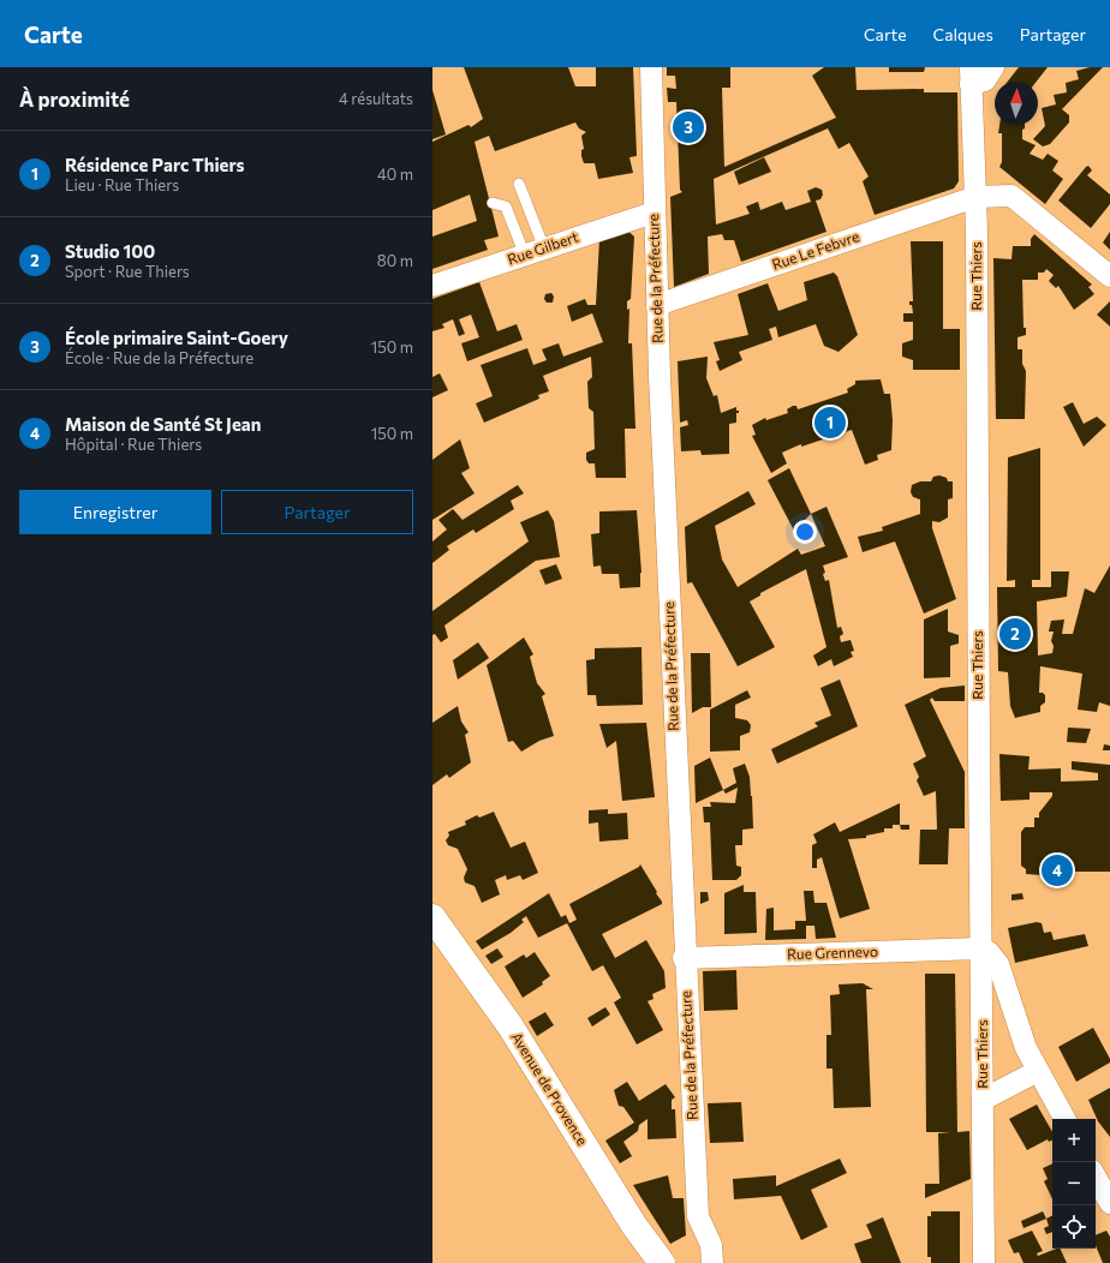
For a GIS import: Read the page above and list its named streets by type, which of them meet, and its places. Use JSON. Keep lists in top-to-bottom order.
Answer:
{
  "streets": {
    "street": [
      "Rue Gilbert",
      "Rue Le Febvre",
      "Rue Thiers",
      "Rue de la Préfecture",
      "Rue Grennevo",
      "Avenue de Provence"
    ]
  },
  "crossings": [
    ["Rue Gilbert", "Rue de la Préfecture"],
    ["Rue Le Febvre", "Rue Thiers"],
    ["Rue Le Febvre", "Rue de la Préfecture"],
    ["Rue Thiers", "Rue Grennevo"],
    ["Rue de la Préfecture", "Rue Grennevo"]
  ],
  "north": "top",
  "page": {
    "header": "Carte",
    "nav": ["Carte", "Calques", "Partager"],
    "heading": ["À proximité", "4 résultats"],
    "pins": [
      "3",
      "1",
      "2",
      "4"
    ],
    "list": [
      {
        "mark": "1",
        "name": "Résidence Parc Thiers",
        "note": "Lieu · Rue Thiers",
        "value": "40 m"
      },
      {
        "mark": "2",
        "name": "Studio 100",
        "note": "Sport · Rue Thiers",
        "value": "80 m"
      },
      {
        "mark": "3",
        "name": "École primaire Saint-Goery",
        "note": "École · Rue de la Préfecture",
        "value": "150 m"
      },
      {
        "mark": "4",
        "name": "Maison de Santé St Jean",
        "note": "Hôpital · Rue Thiers",
        "value": "150 m"
      }
    ],
    "buttons": ["Enregistrer", "Partager"],
    "map_buttons": ["+", "−"]
  }
}
